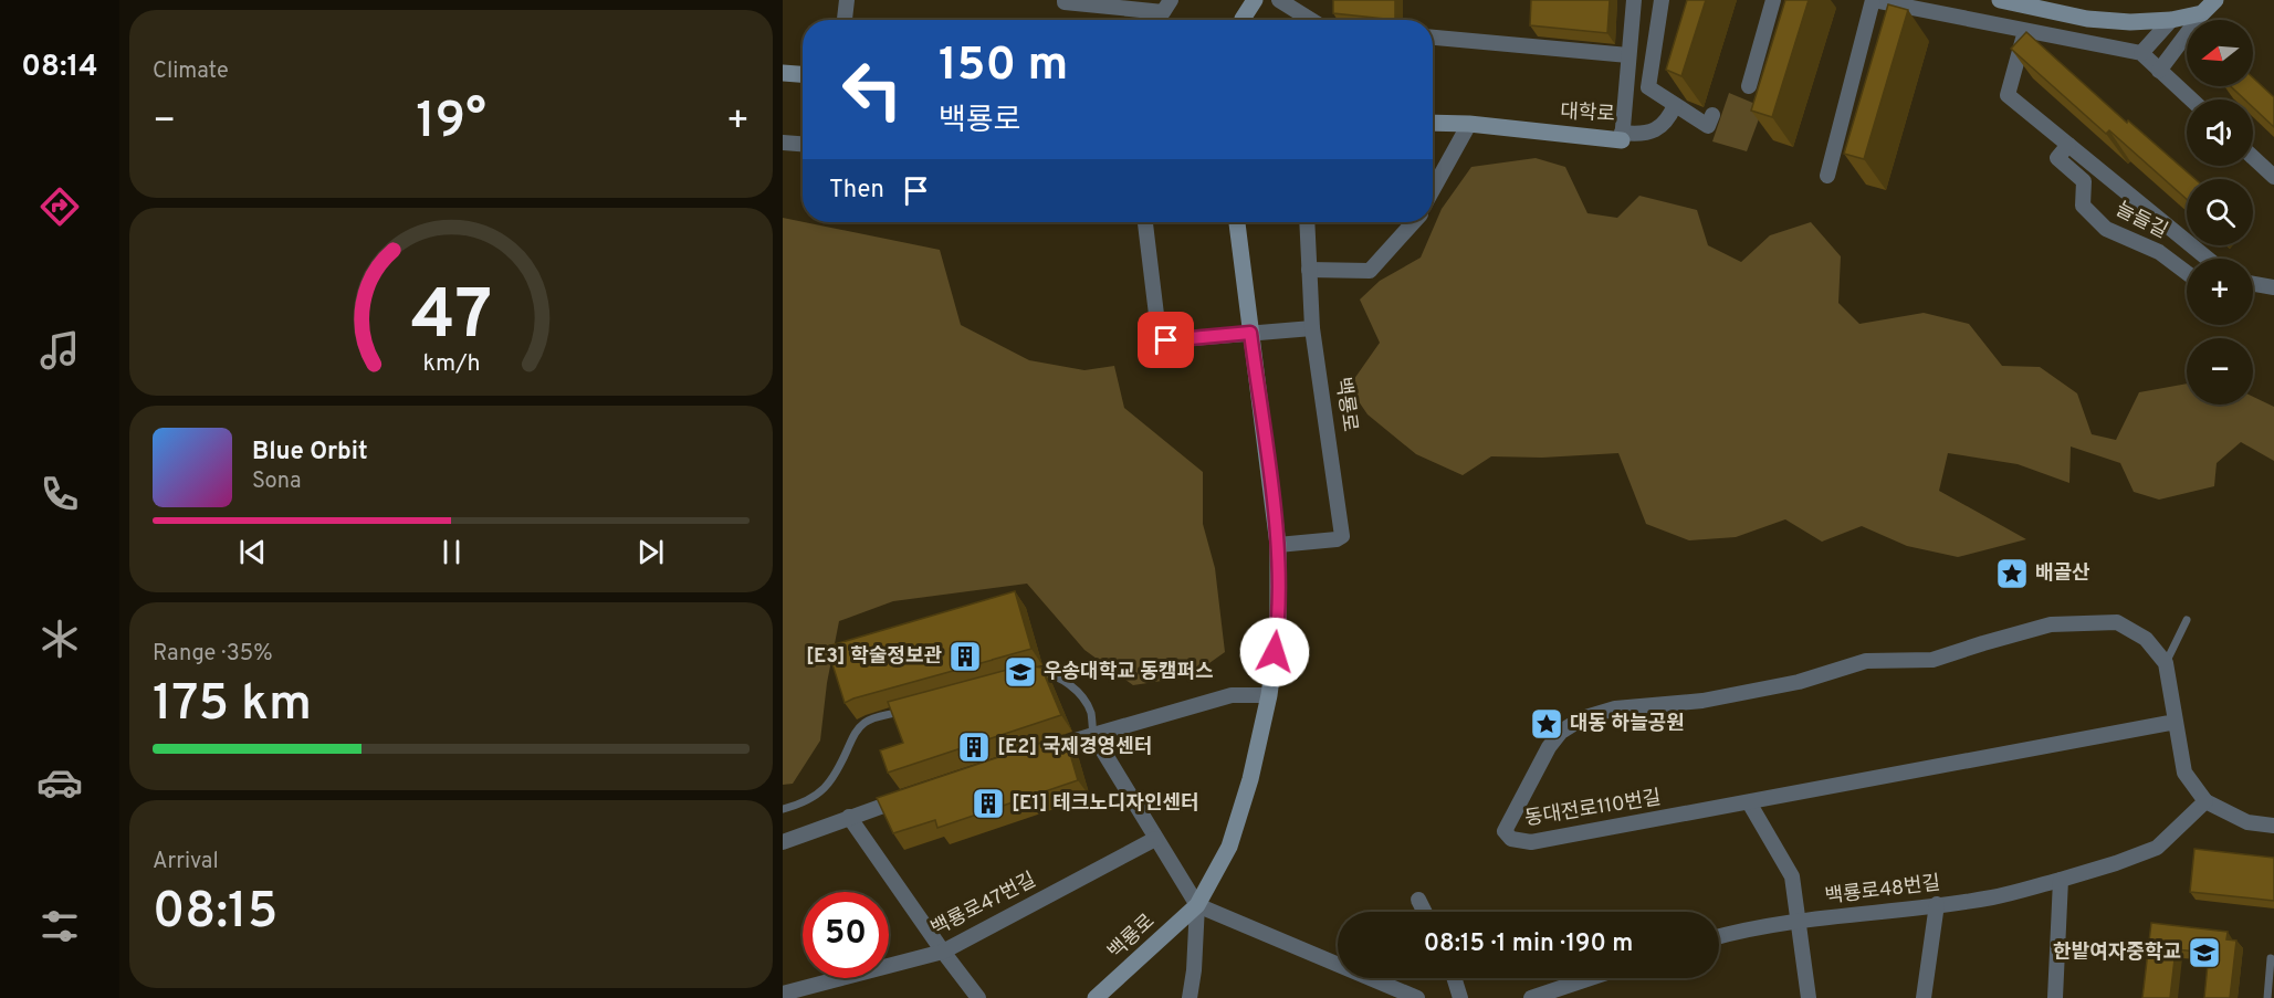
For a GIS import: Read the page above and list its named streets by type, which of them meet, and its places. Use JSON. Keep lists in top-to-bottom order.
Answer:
{
  "streets": {
    "main road": ["대학로", "백룡로"],
    "street": [
      "늘들길",
      "동대전로110번길",
      "백룡로48번길",
      "백룡로47번길"
    ]
  },
  "places": {
    "place": ["배골산", "대동 하늘공원"],
    "building": ["[E3] 학술정보관", "[E2] 국제경영센터", "[E1] 테크노디자인센터"],
    "school or university": ["우송대학교 동캠퍼스", "한밭여자중학교"]
  },
  "north": "left",
  "page": {
    "tabs": "08:14",
    "tile": [
      "Climate",
      ["Range · 35%", "175 km"],
      ["Arrival", "08:15"]
    ],
    "map_buttons": ["+", "−"],
    "turn": ["150 m", "백룡로"],
    "heat": ["−", "19°", "+"],
    "then": "Then",
    "song": ["Blue Orbit", "Sona"],
    "limit": "50",
    "trip": "08:15 · 1 min · 190 m",
    "gauge": ["47", "km/h"]
  }
}
